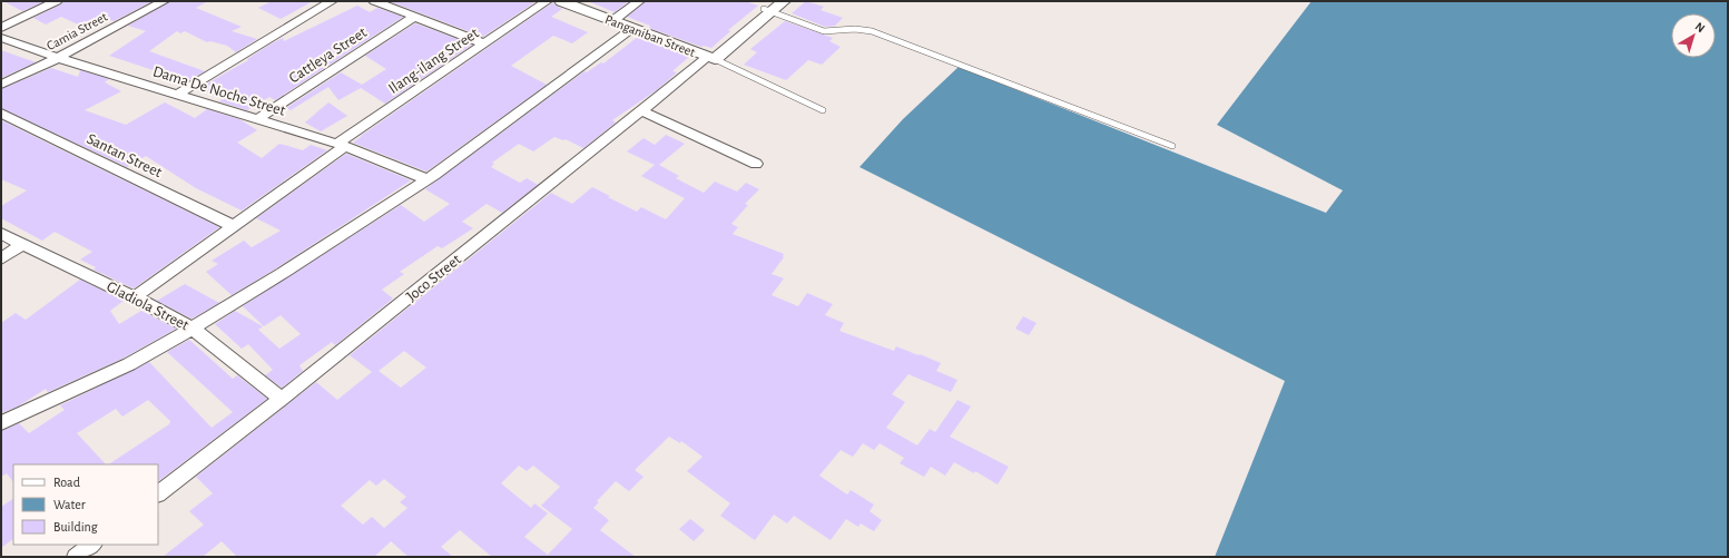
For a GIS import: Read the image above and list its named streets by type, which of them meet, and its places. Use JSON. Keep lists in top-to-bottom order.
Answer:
{
  "streets": {
    "street": [
      "Camia Street",
      "Panganiban Street",
      "Cattleya Street",
      "Ilang-ilang Street",
      "Dama De Noche Street",
      "Santan Street",
      "Joco Street",
      "Gladiola Street"
    ]
  },
  "crossings": [
    ["Camia Street", "Dama De Noche Street"],
    ["Panganiban Street", "Joco Street"],
    ["Cattleya Street", "Dama De Noche Street"],
    ["Ilang-ilang Street", "Dama De Noche Street"],
    ["Ilang-ilang Street", "Santan Street"],
    ["Ilang-ilang Street", "Gladiola Street"],
    ["Joco Street", "Gladiola Street"]
  ],
  "legend": ["Road", "Water", "Building"],
  "north": "top right"
}
